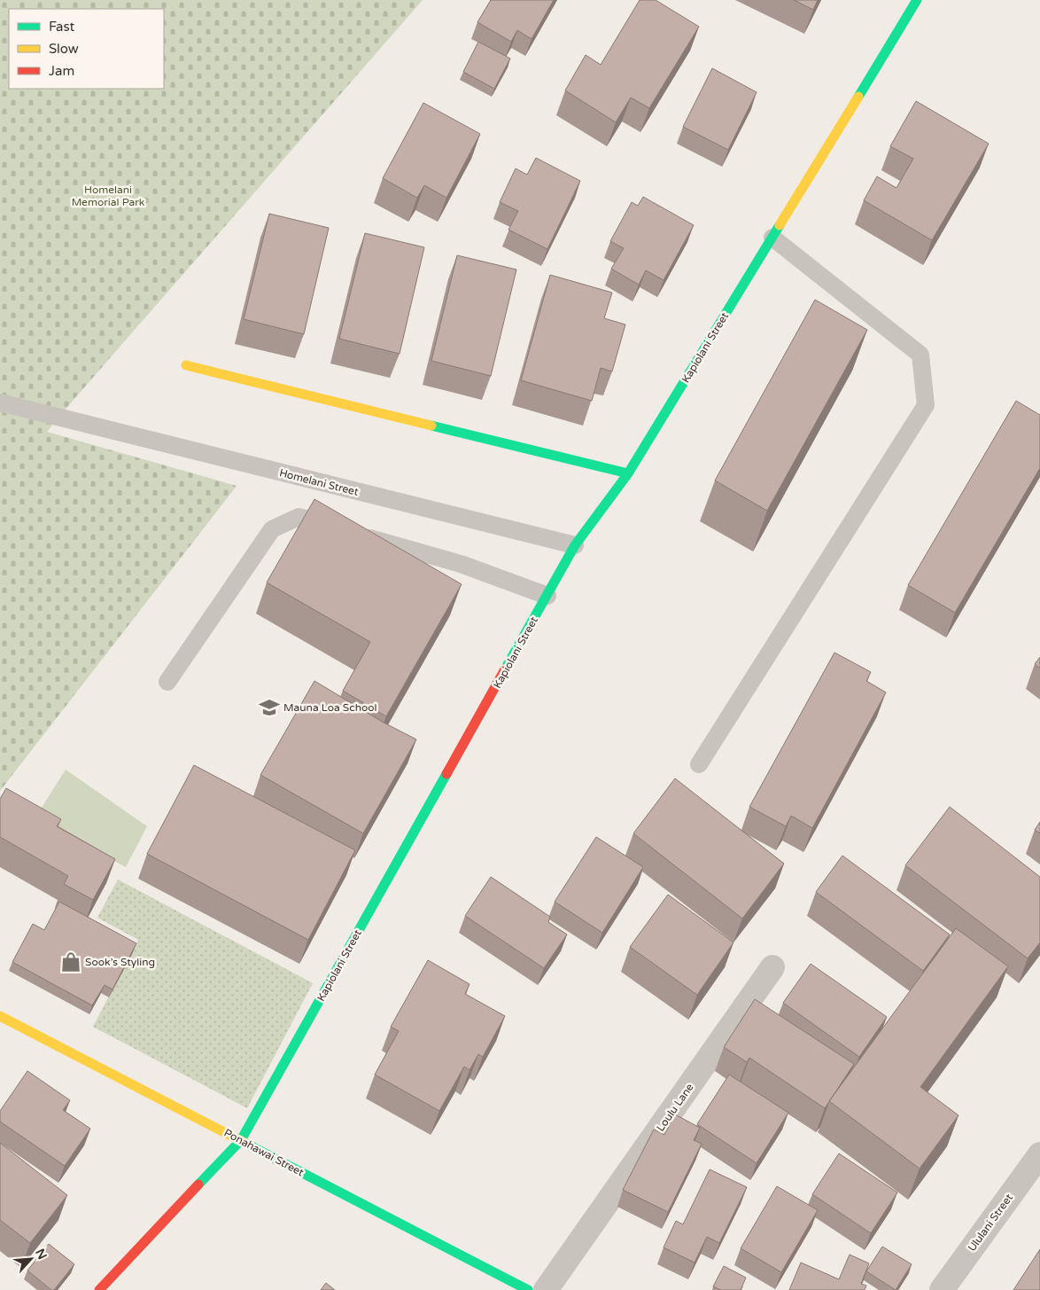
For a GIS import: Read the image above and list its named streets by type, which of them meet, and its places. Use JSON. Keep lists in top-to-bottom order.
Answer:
{
  "streets": {
    "street": [
      "Kapiolani Street",
      "Loulu Lane",
      "Ponahawai Street",
      "Ululani Street"
    ],
    "lane": ["Homelani Street"]
  },
  "crossings": [
    ["Kapiolani Street", "Homelani Street"],
    ["Kapiolani Street", "Ponahawai Street"]
  ],
  "parks": ["Homelani Memorial Park"],
  "places": {
    "school or university": ["Mauna Loa School"],
    "shop": ["Sook’s Styling"]
  },
  "legend": ["Fast", "Slow", "Jam"],
  "north": "top right"
}
